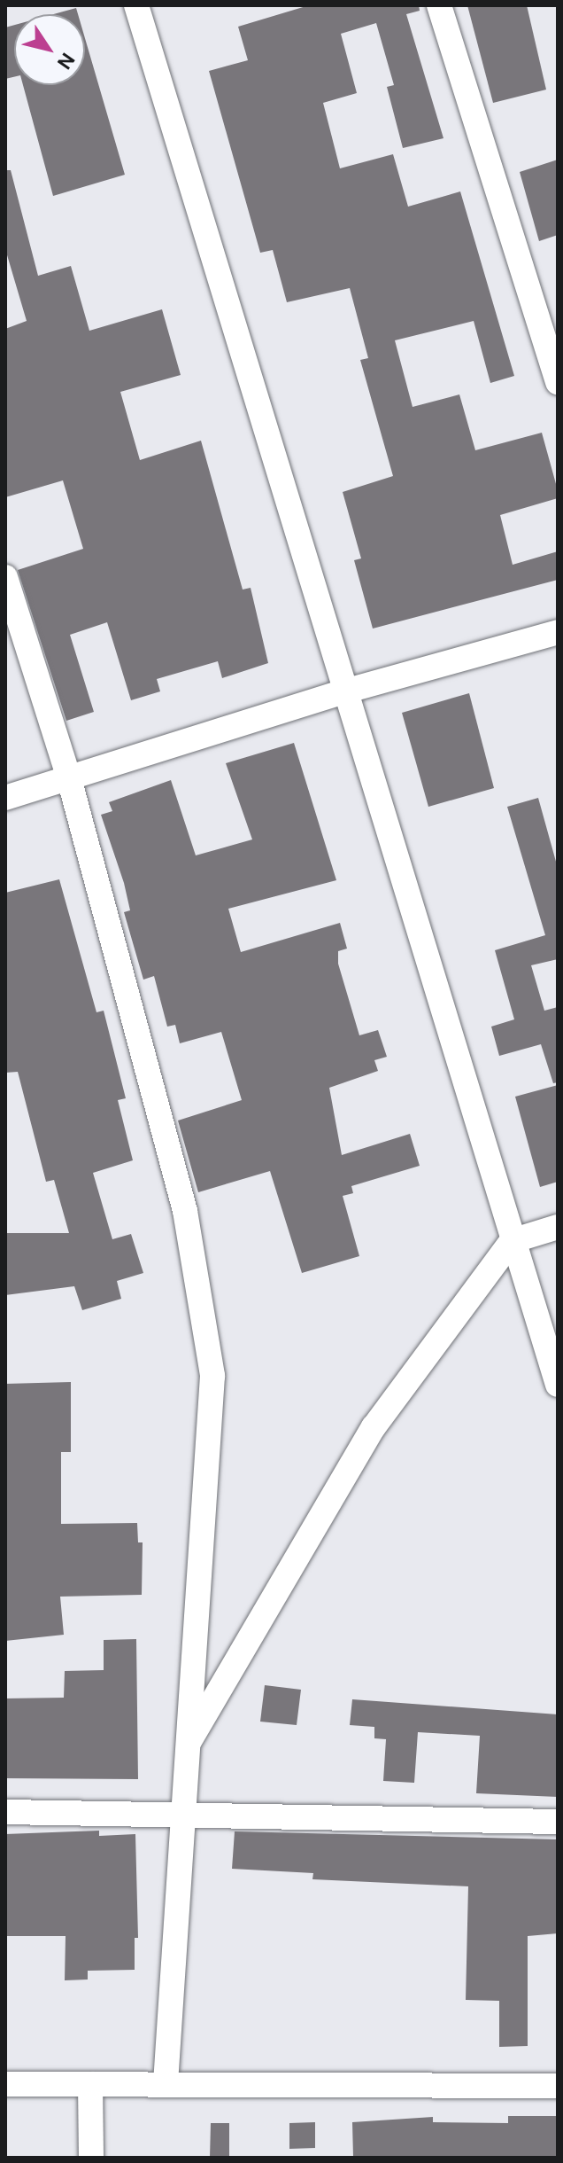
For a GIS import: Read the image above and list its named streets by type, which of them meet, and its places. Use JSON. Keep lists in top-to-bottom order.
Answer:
{
  "north": "bottom right"
}
